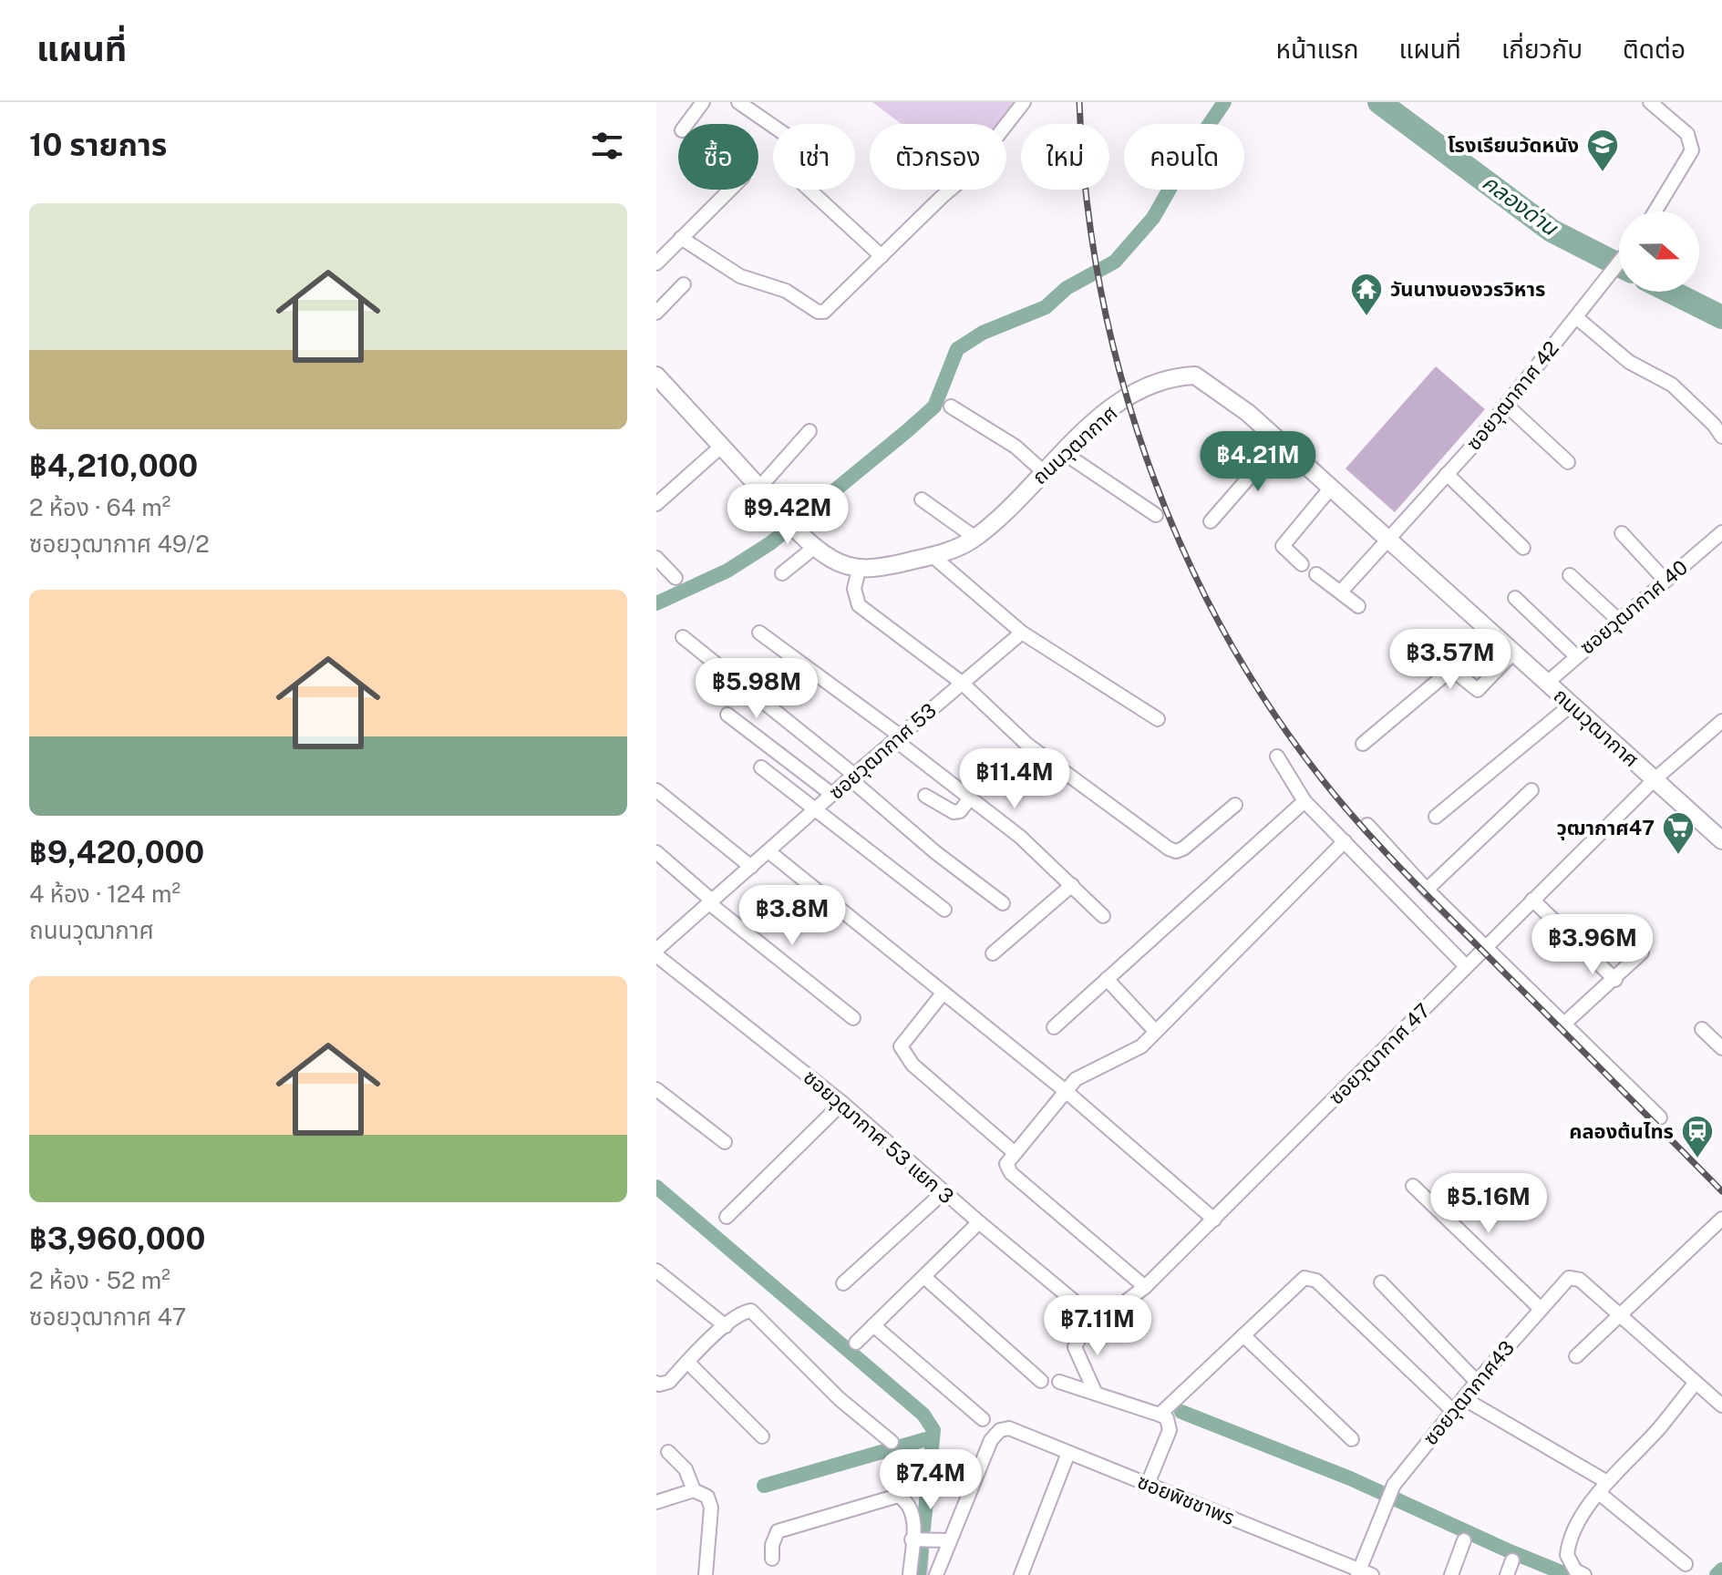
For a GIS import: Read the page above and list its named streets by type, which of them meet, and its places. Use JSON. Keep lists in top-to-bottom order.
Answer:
{
  "streets": {
    "main road": ["ถนนวุฒากาศ"],
    "street": [
      "ซอยวุฒากาศ 42",
      "ซอยวุฒากาศ 40",
      "ซอยวุฒากาศ 53",
      "ซอยวุฒากาศ 47",
      "ซอยวุฒากาศ 53 แยก 3",
      "ซอยวุฒากาศ43",
      "ซอยพิชชาพร"
    ]
  },
  "crossings": [
    ["ซอยวุฒากาศ 42", "ถนนวุฒากาศ"],
    ["ถนนวุฒากาศ", "ซอยวุฒากาศ 40"],
    ["ถนนวุฒากาศ", "ซอยวุฒากาศ 47"],
    ["ซอยวุฒากาศ 53", "ซอยวุฒากาศ 53 แยก 3"],
    ["ซอยวุฒากาศ 47", "ซอยวุฒากาศ 53 แยก 3"],
    ["ซอยวุฒากาศ43", "ซอยพิชชาพร"]
  ],
  "water": ["คลองด่าน"],
  "places": {
    "school or university": ["โรงเรียนวัดหนัง"],
    "temple": ["วันนางนองวรวิหาร"],
    "supermarket": ["วุฒากาศ47"],
    "station": ["คลองต้นไทร"]
  },
  "north": "right",
  "page": {
    "header": "แผนที่",
    "nav": [
      "หน้าแรก",
      "แผนที่",
      "เกี่ยวกับ",
      "ติดต่อ"
    ],
    "heading": "10 รายการ",
    "chip": [
      "ซื้อ",
      "เช่า",
      "ตัวกรอง",
      "ใหม่",
      "คอนโด"
    ],
    "list": [
      {
        "name": "฿4,210,000",
        "note": "2 ห้อง · 64 m² · ซอยวุฒากาศ 49/2"
      },
      {
        "name": "฿9,420,000",
        "note": "4 ห้อง · 124 m² · ถนนวุฒากาศ"
      },
      {
        "name": "฿3,960,000",
        "note": "2 ห้อง · 52 m² · ซอยวุฒากาศ 47"
      }
    ],
    "price": [
      "฿4.21M",
      "฿9.42M",
      "฿3.57M",
      "฿5.98M",
      "฿11.4M",
      "฿3.8M",
      "฿3.96M",
      "฿5.16M",
      "฿7.11M",
      "฿7.4M"
    ]
  }
}
